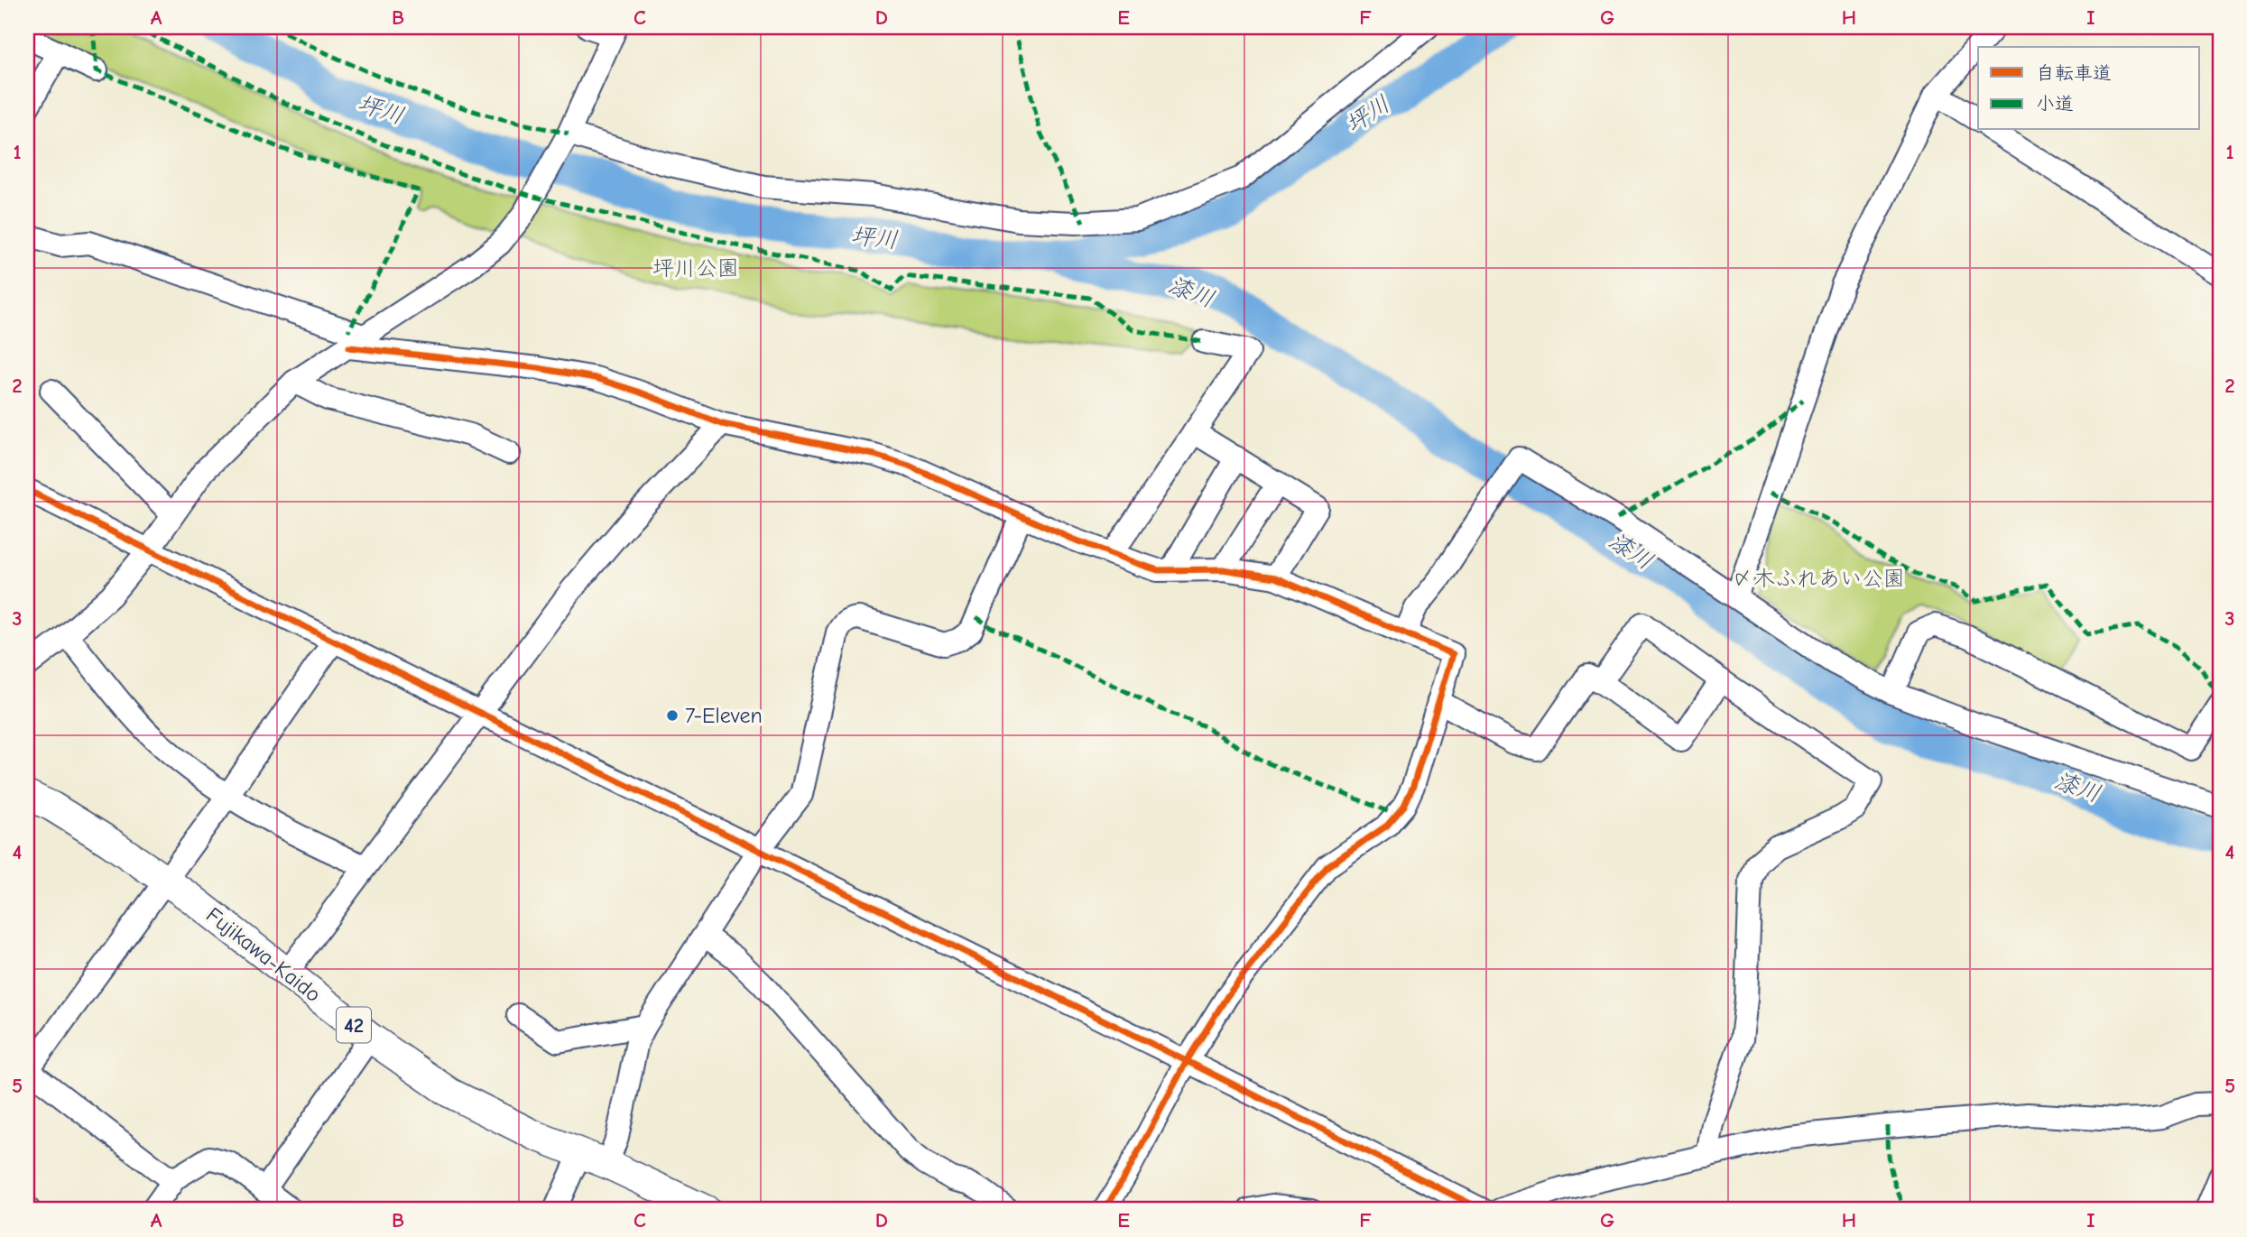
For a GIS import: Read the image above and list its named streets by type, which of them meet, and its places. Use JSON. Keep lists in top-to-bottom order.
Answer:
{
  "streets": {
    "main road": ["Fujikawa-Kaido", "42"]
  },
  "water": ["坪川", "漆川"],
  "parks": ["坪川公園", "〆木ふれあい公園"],
  "places": ["7-Eleven"],
  "legend": ["自転車道", "小道"],
  "grid": {
    "columns": [
      "A",
      "B",
      "C",
      "D",
      "E",
      "F",
      "G",
      "H",
      "I"
    ],
    "rows": [
      "1",
      "2",
      "3",
      "4",
      "5"
    ]
  }
}
